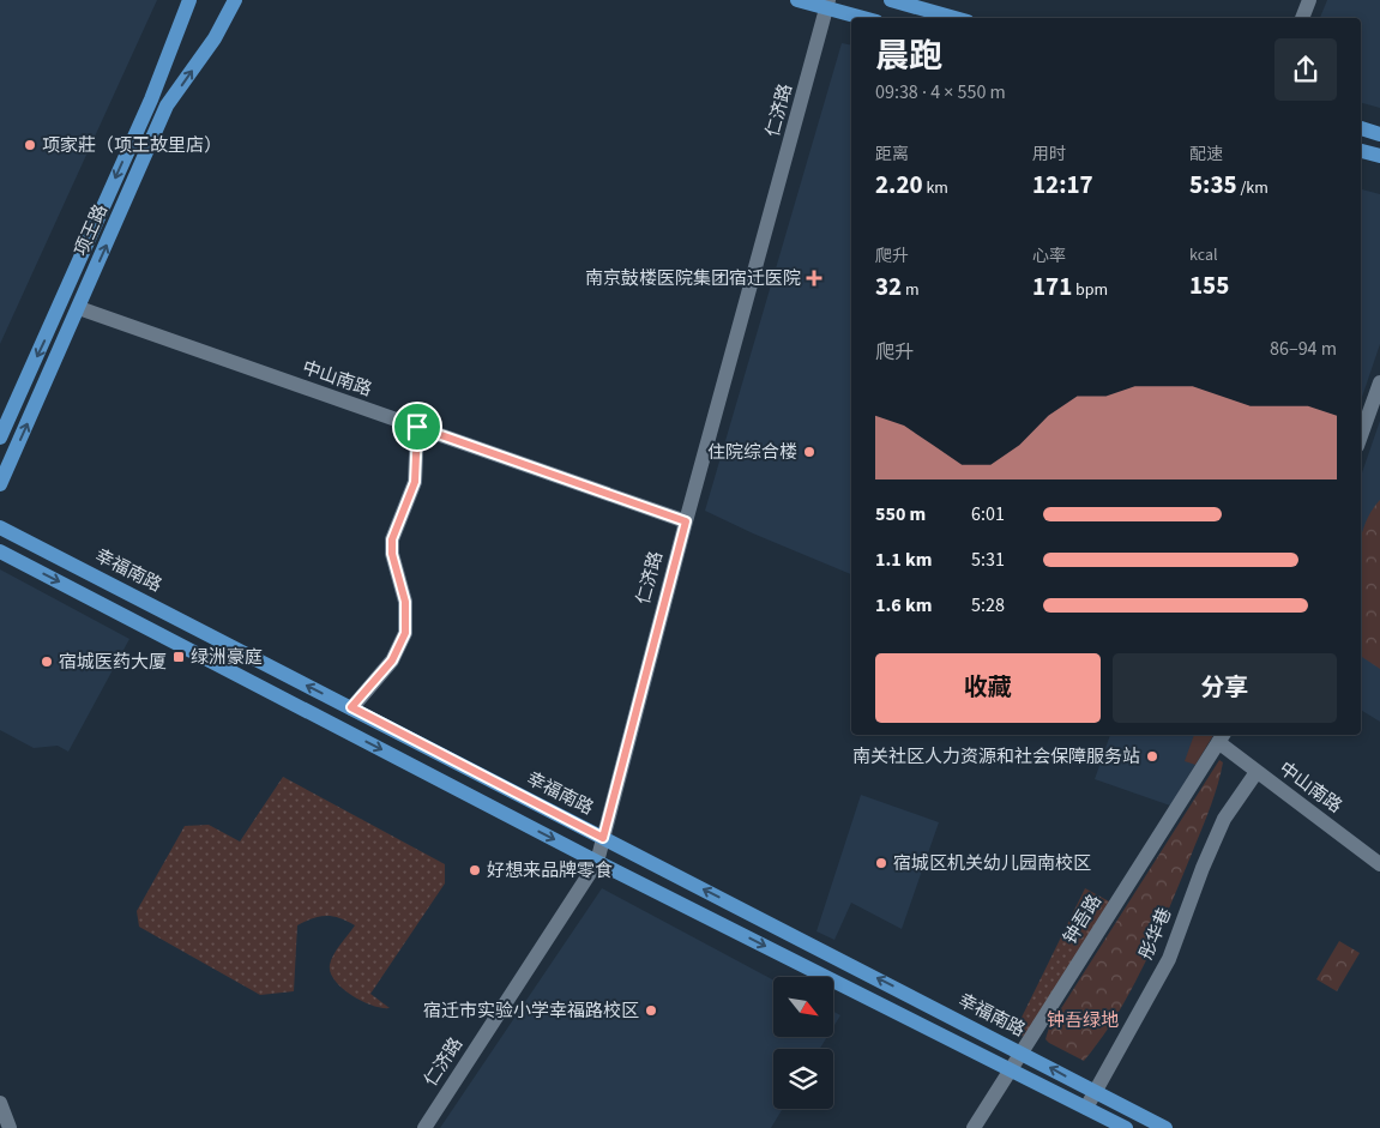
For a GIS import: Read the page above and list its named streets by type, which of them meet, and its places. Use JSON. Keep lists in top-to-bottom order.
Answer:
{
  "streets": {
    "main road": ["项王路", "幸福南路"],
    "street": [
      "仁济路",
      "中山南路",
      "钟吾路",
      "彤华巷"
    ]
  },
  "crossings": [
    ["仁济路", "中山南路"],
    ["仁济路", "幸福南路"],
    ["项王路", "中山南路"],
    ["中山南路", "钟吾路"],
    ["中山南路", "彤华巷"],
    ["幸福南路", "钟吾路"],
    ["幸福南路", "彤华巷"]
  ],
  "parks": ["钟吾绿地"],
  "places": {
    "other": [
      "项家莊（项王故里店）",
      "住院综合楼",
      "宿城医药大厦",
      "南关社区人力资源和社会保障服务站",
      "宿城区机关幼儿园南校区",
      "好想来品牌零食",
      "宿迁市实验小学幸福路校区"
    ],
    "health": ["南京鼓楼医院集团宿迁医院"],
    "transit": ["绿洲豪庭"]
  },
  "north": "bottom right",
  "page": {
    "heading": ["晨跑", "09:38 · 4 × 550 m"],
    "stats": [
      ["距离", "2.20 km"],
      ["用时", "12:17"],
      ["配速", "5:35 /km"],
      ["爬升", "32 m"],
      ["心率", "171 bpm"],
      ["kcal", "155"]
    ],
    "chart": ["爬升", "86–94 m"],
    "list": [
      {
        "name": "550 m",
        "note": "6:01"
      },
      {
        "name": "1.1 km",
        "note": "5:31"
      },
      {
        "name": "1.6 km",
        "note": "5:28"
      }
    ],
    "buttons": ["收藏", "分享"]
  }
}
